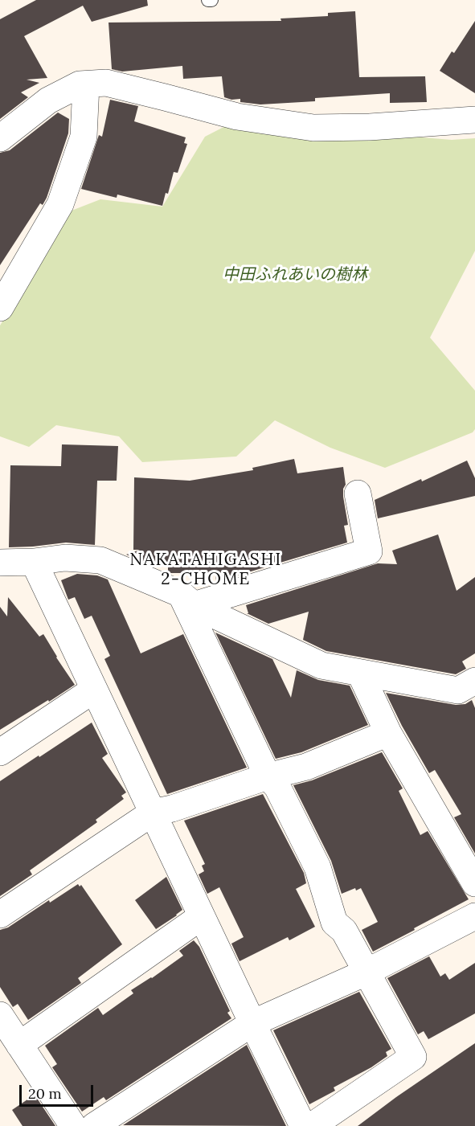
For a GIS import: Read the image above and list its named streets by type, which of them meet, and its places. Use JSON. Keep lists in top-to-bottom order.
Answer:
{
  "districts": ["NAKATAHIGASHI 2-CHOME"],
  "parks": ["中田ふれあいの樹林"],
  "scale_bar": "20 m"
}
